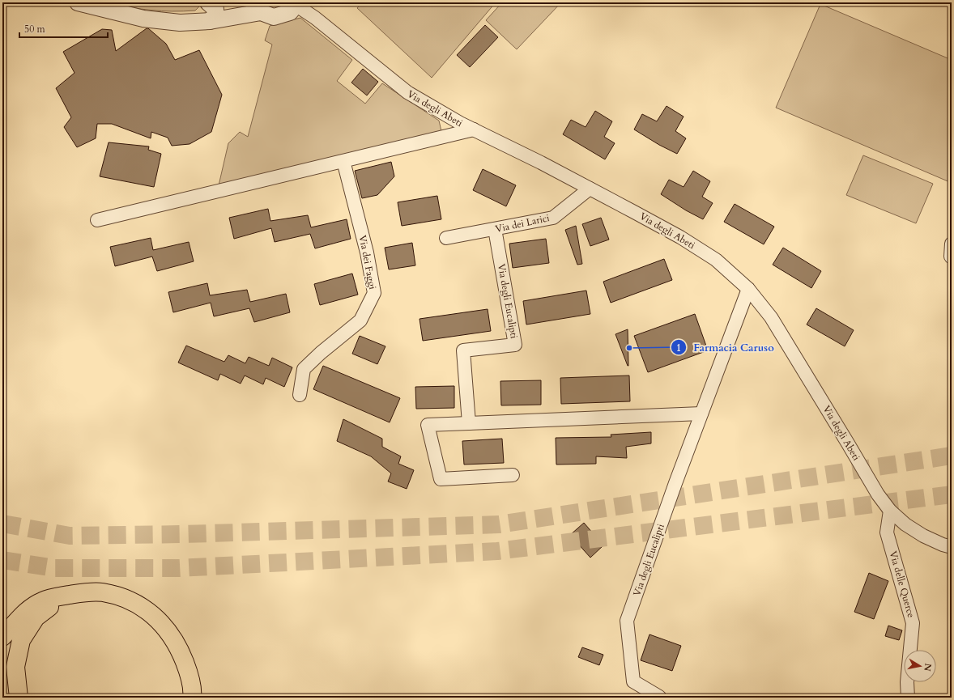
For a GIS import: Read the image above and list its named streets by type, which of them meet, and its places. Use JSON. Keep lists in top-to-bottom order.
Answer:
{
  "streets": {
    "street": [
      "Via degli Abeti",
      "Via dei Larici",
      "Via dei Faggi",
      "Via degli Eucalipti",
      "Via delle Querce"
    ]
  },
  "crossings": [
    ["Via degli Abeti", "Via dei Larici"],
    ["Via degli Abeti", "Via degli Eucalipti"],
    ["Via degli Abeti", "Via delle Querce"],
    ["Via dei Larici", "Via degli Eucalipti"]
  ],
  "places": ["Farmacia Caruso"],
  "scale_bar": "50 m",
  "north": "right"
}
